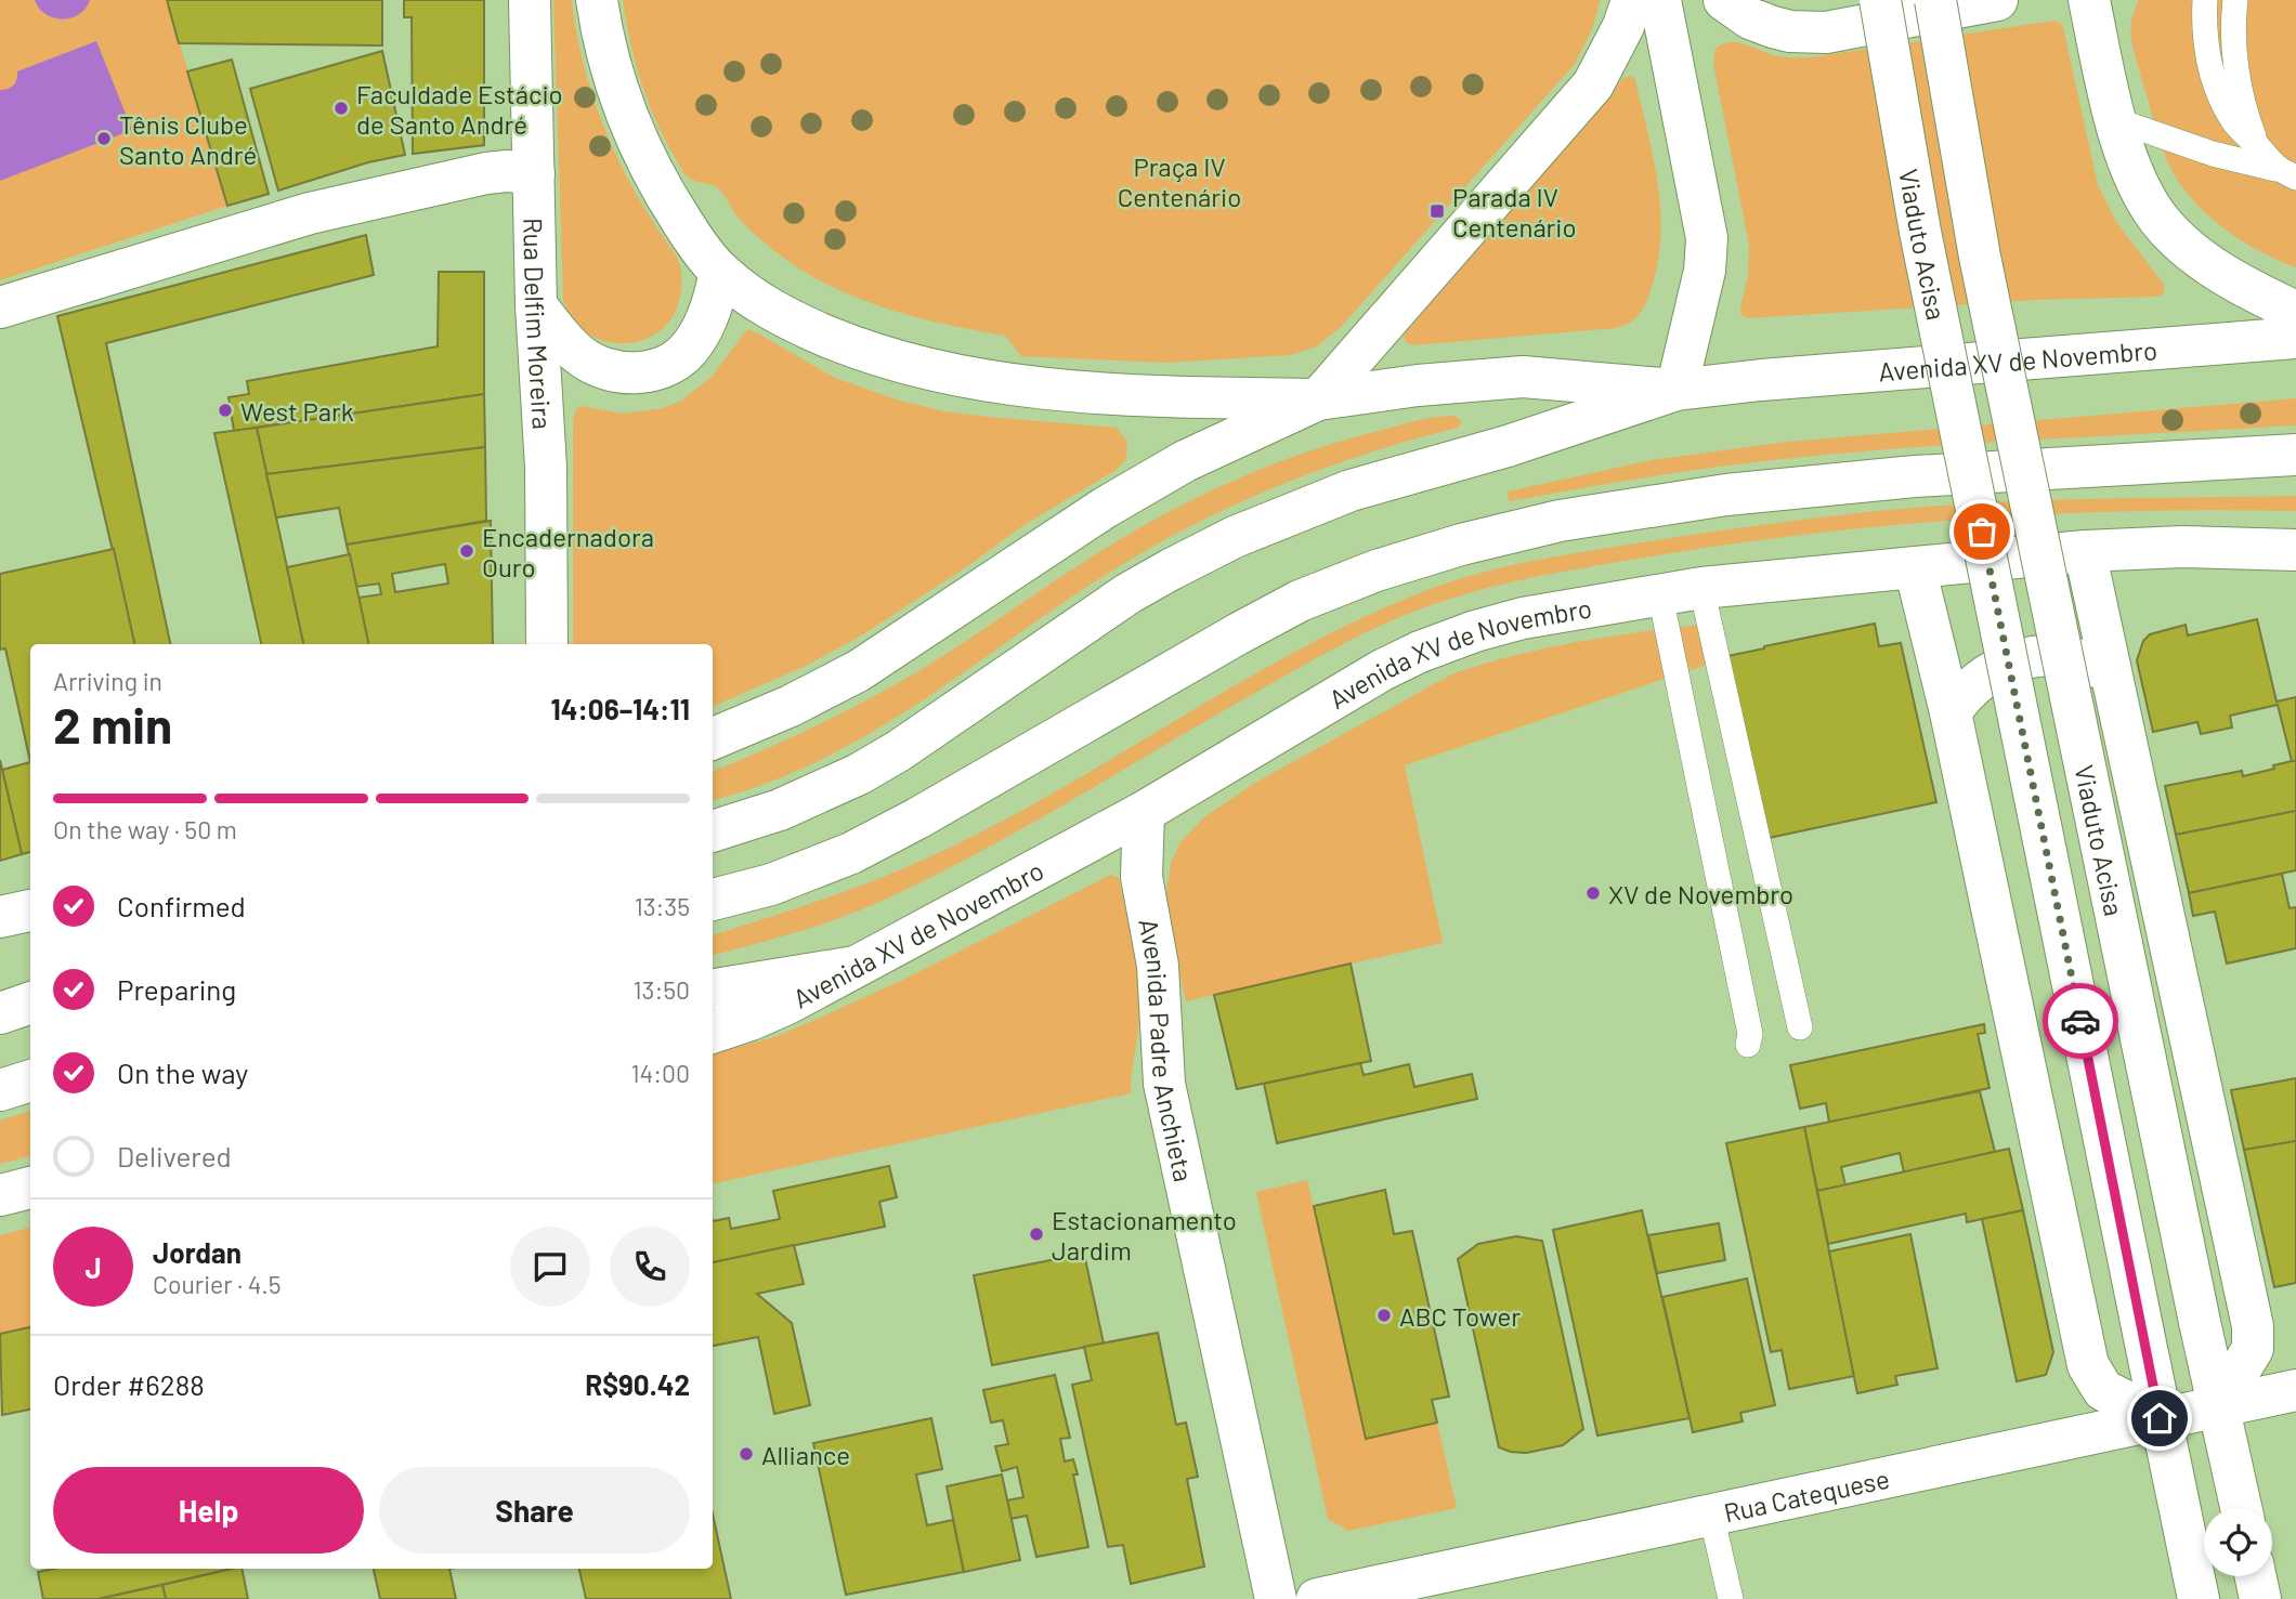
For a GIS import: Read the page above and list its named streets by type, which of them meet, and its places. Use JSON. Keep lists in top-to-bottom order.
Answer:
{
  "streets": {
    "main road": [
      "Viaduto Acisa",
      "Rua Delfim Moreira",
      "Avenida XV de Novembro",
      "Avenida Padre Anchieta",
      "Rua Catequese"
    ]
  },
  "crossings": [
    ["Viaduto Acisa", "Rua Catequese"],
    ["Avenida XV de Novembro", "Avenida Padre Anchieta"]
  ],
  "parks": ["Praça IV Centenário"],
  "places": {
    "other": [
      "Faculdade Estácio de Santo André",
      "Tênis Clube Santo André",
      "West Park",
      "Encadernadora Ouro",
      "XV de Novembro",
      "Estacionamento Jardim",
      "ABC Tower",
      "Alliance"
    ],
    "transit": ["Parada IV Centenário"]
  },
  "page": {
    "heading": ["2 min", "Arriving in", "14:06–14:11"],
    "panel": [
      "Jordan",
      "Courier · 4.5",
      "Order #6288",
      "R$90.42"
    ],
    "bar": "On the way · 50 m",
    "list": [
      ["Confirmed", "13:35"],
      ["Preparing", "13:50"],
      ["On the way", "14:00"],
      "Delivered"
    ],
    "round": "J",
    "buttons": ["Help", "Share"]
  }
}
